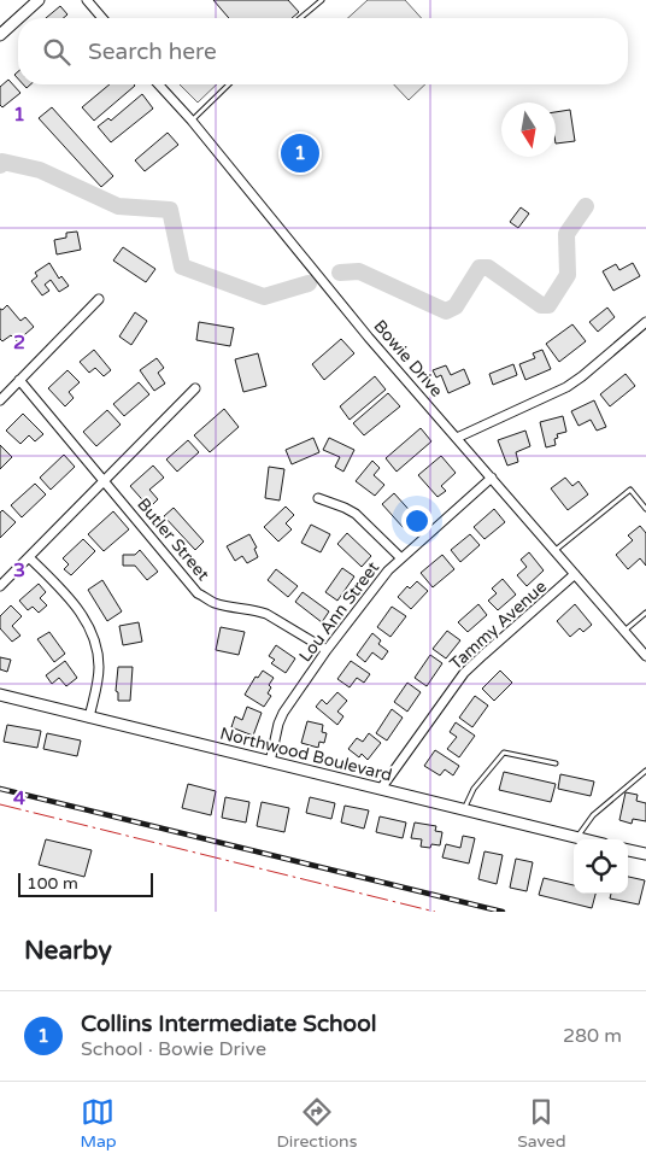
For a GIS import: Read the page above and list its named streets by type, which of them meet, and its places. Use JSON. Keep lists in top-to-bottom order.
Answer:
{
  "streets": {
    "street": [
      "Bowie Drive",
      "Butler Street",
      "Lou Ann Street",
      "Tammy Avenue",
      "Northwood Boulevard"
    ]
  },
  "crossings": [
    ["Bowie Drive", "Lou Ann Street"],
    ["Bowie Drive", "Tammy Avenue"],
    ["Butler Street", "Lou Ann Street"],
    ["Lou Ann Street", "Northwood Boulevard"],
    ["Tammy Avenue", "Northwood Boulevard"]
  ],
  "scale_bar": "100 m",
  "north": "bottom",
  "page": {
    "search": "Search here",
    "pins": "1",
    "scale": "100 m",
    "heading": "Nearby",
    "list": [
      {
        "mark": "1",
        "name": "Collins Intermediate School",
        "note": "School · Bowie Drive",
        "value": "280 m"
      }
    ],
    "nav": ["Map", "Directions", "Saved"]
  },
  "grid": {
    "rows": [
      "1",
      "2",
      "3",
      "4"
    ]
  }
}
